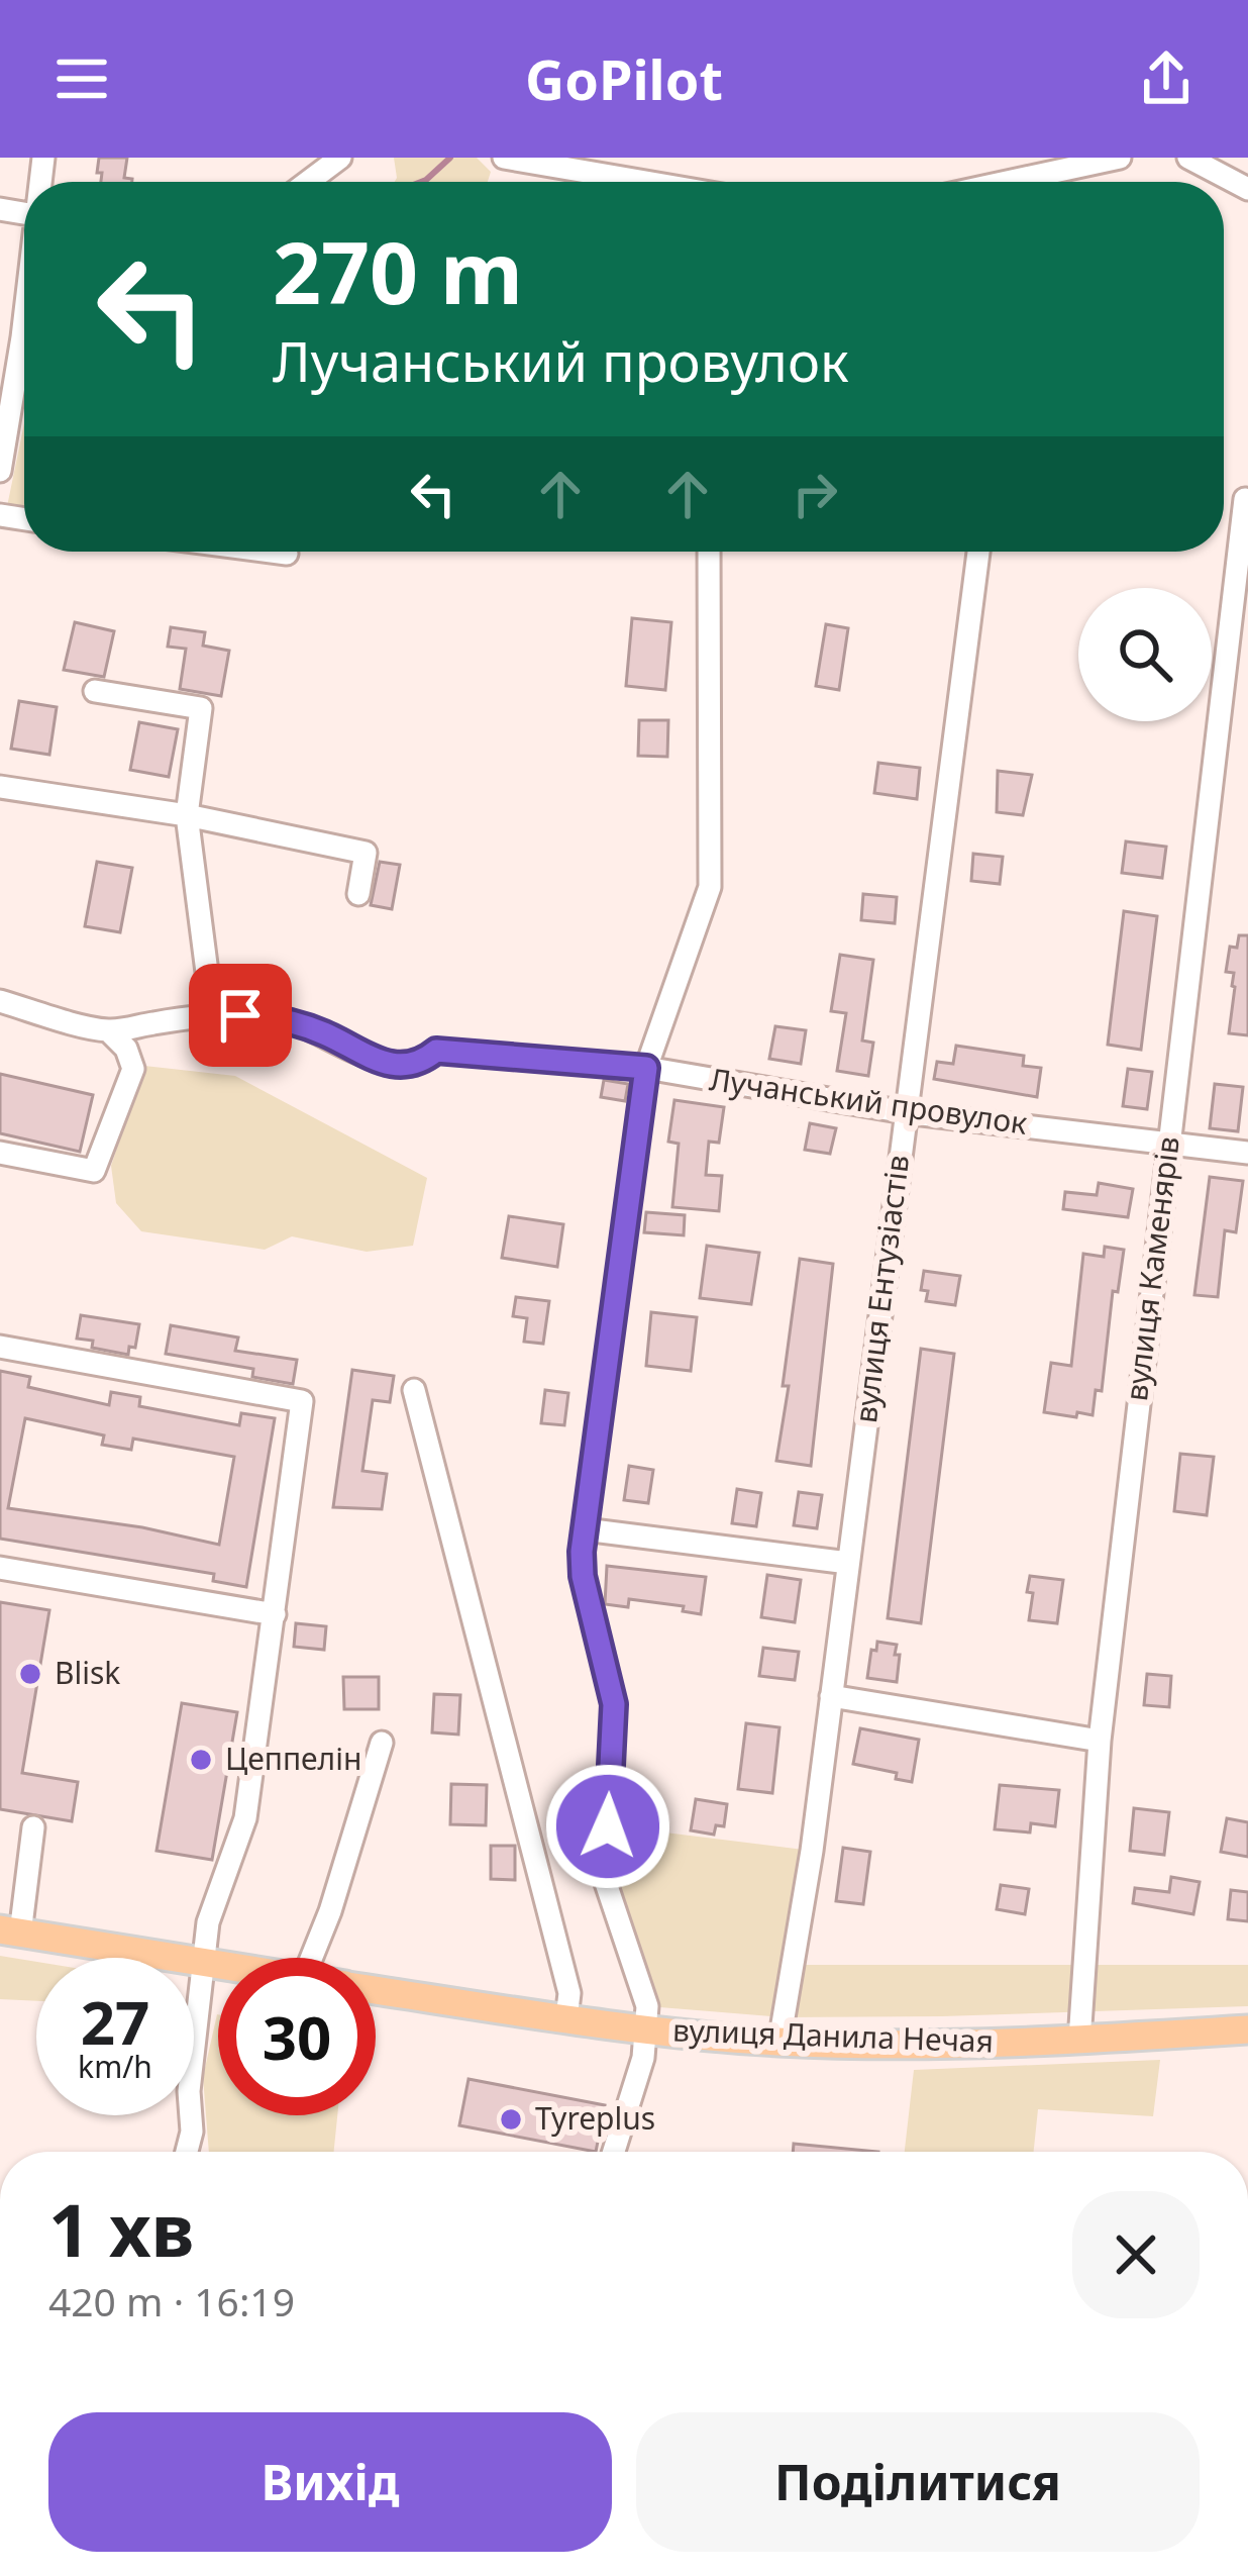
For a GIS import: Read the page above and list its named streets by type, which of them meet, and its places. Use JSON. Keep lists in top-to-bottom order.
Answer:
{
  "streets": {
    "main road": ["вулиця Данила Нечая"],
    "street": ["Лучанський провулок", "вулиця Каменярів", "вулиця Ентузіастів"]
  },
  "crossings": [
    ["Лучанський провулок", "вулиця Каменярів"],
    ["Лучанський провулок", "вулиця Ентузіастів"],
    ["вулиця Каменярів", "вулиця Данила Нечая"],
    ["вулиця Ентузіастів", "вулиця Данила Нечая"]
  ],
  "places": ["Blisk", "Цеппелін", "Tyreplus"],
  "page": {
    "header": "GoPilot",
    "turn": ["270 m", "Лучанський провулок"],
    "speed": "27 km/h",
    "limit": "30",
    "heading": ["1 хв", "420 m · 16:19"],
    "buttons": ["Вихід", "Поділитися"]
  }
}
